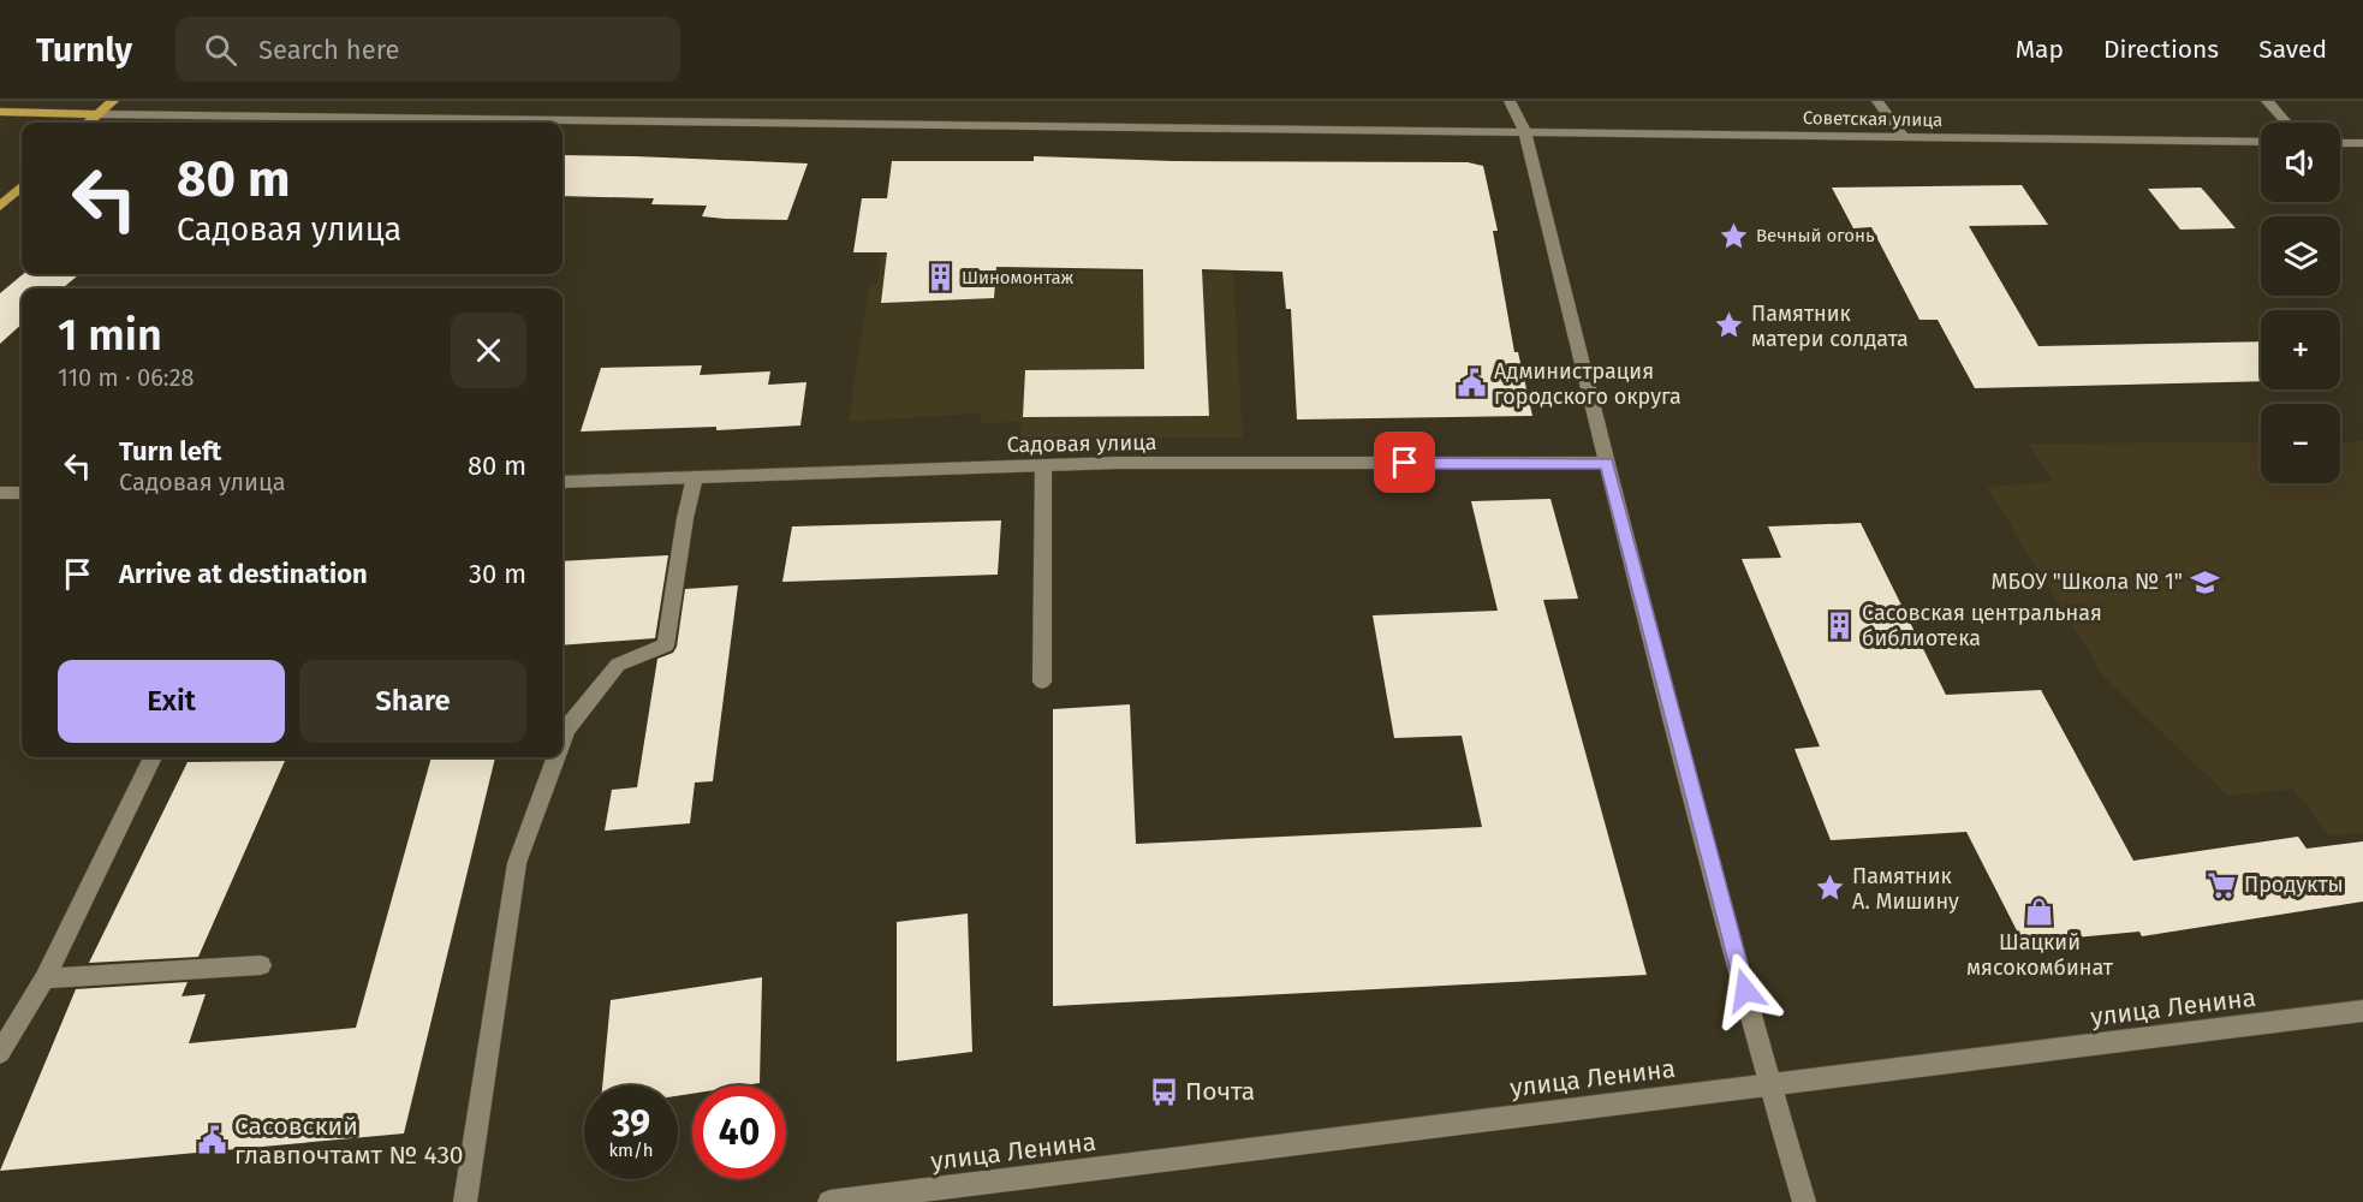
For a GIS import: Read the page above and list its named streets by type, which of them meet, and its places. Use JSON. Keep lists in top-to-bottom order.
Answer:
{
  "streets": {
    "main road": ["Советская улица"],
    "street": ["Садовая улица", "улица Ленина"]
  },
  "places": {
    "place": ["Вечный огонь", "Памятник матери солдата", "Памятник А. Мишину"],
    "building": ["Шиномонтаж", "Сасовская центральная библиотека"],
    "public building": ["Администрация городского округа", "Сасовский главпочтамт № 430"],
    "school or university": ["МБОУ \"Школа № 1\""],
    "supermarket": ["Продукты"],
    "shop": ["Шацкий мясокомбинат"],
    "bus stop": ["Почта"]
  },
  "page": {
    "header": "Turnly",
    "search": "Search here",
    "nav": ["Map", "Directions", "Saved"],
    "map_buttons": ["+", "−"],
    "turn": ["80 m", "Садовая улица"],
    "heading": ["1 min", "110 m · 06:28"],
    "list": [
      {
        "name": "Turn left",
        "note": "Садовая улица",
        "value": "80 m"
      },
      {
        "name": "Arrive at destination",
        "value": "30 m"
      }
    ],
    "buttons": ["Exit", "Share"],
    "speed": "39 km/h",
    "limit": "40"
  }
}
